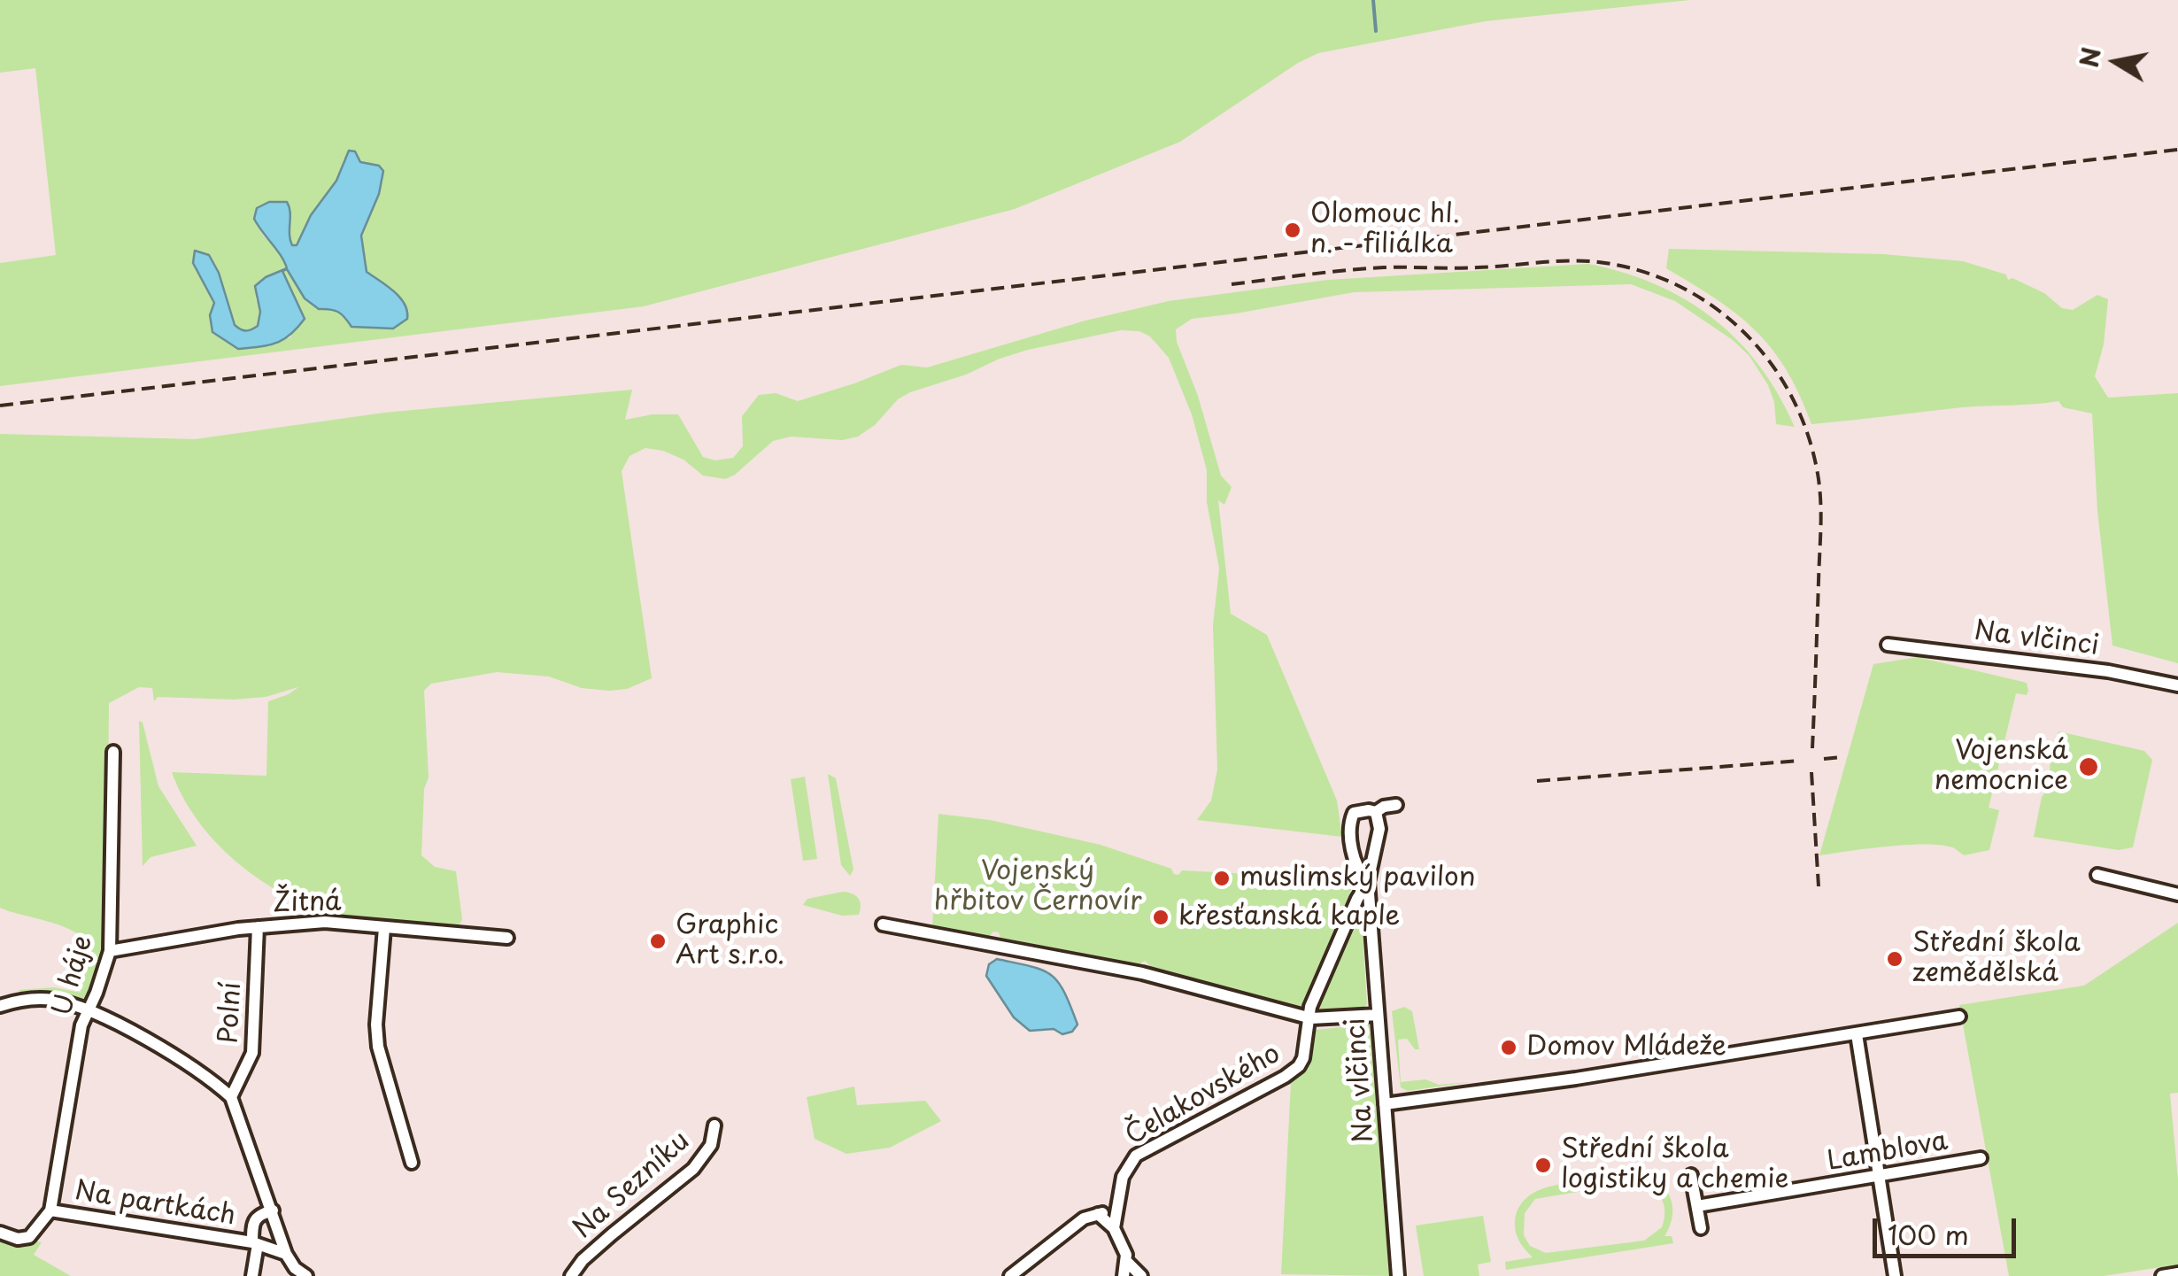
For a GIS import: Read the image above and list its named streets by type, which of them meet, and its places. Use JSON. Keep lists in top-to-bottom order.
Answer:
{
  "streets": {
    "street": [
      "Na vlčinci",
      "Žitná",
      "U háje",
      "Polní",
      "Čelakovského",
      "Lamblova",
      "Na Sezníku",
      "Na partkách"
    ]
  },
  "crossings": [
    ["Na vlčinci", "Čelakovského"],
    ["Žitná", "U háje"],
    ["Žitná", "Polní"],
    ["U háje", "Na partkách"]
  ],
  "parks": ["Vojenský hřbitov Černovír"],
  "places": [
    "Olomouc hl. n. - filiálka",
    "Vojenská nemocnice",
    "muslimský pavilon",
    "křesťanská kaple",
    "Graphic Art s.r.o.",
    "Střední škola zemědělská",
    "Domov Mládeže",
    "Střední škola logistiky a chemie"
  ],
  "scale_bar": "100 m",
  "north": "left"
}
